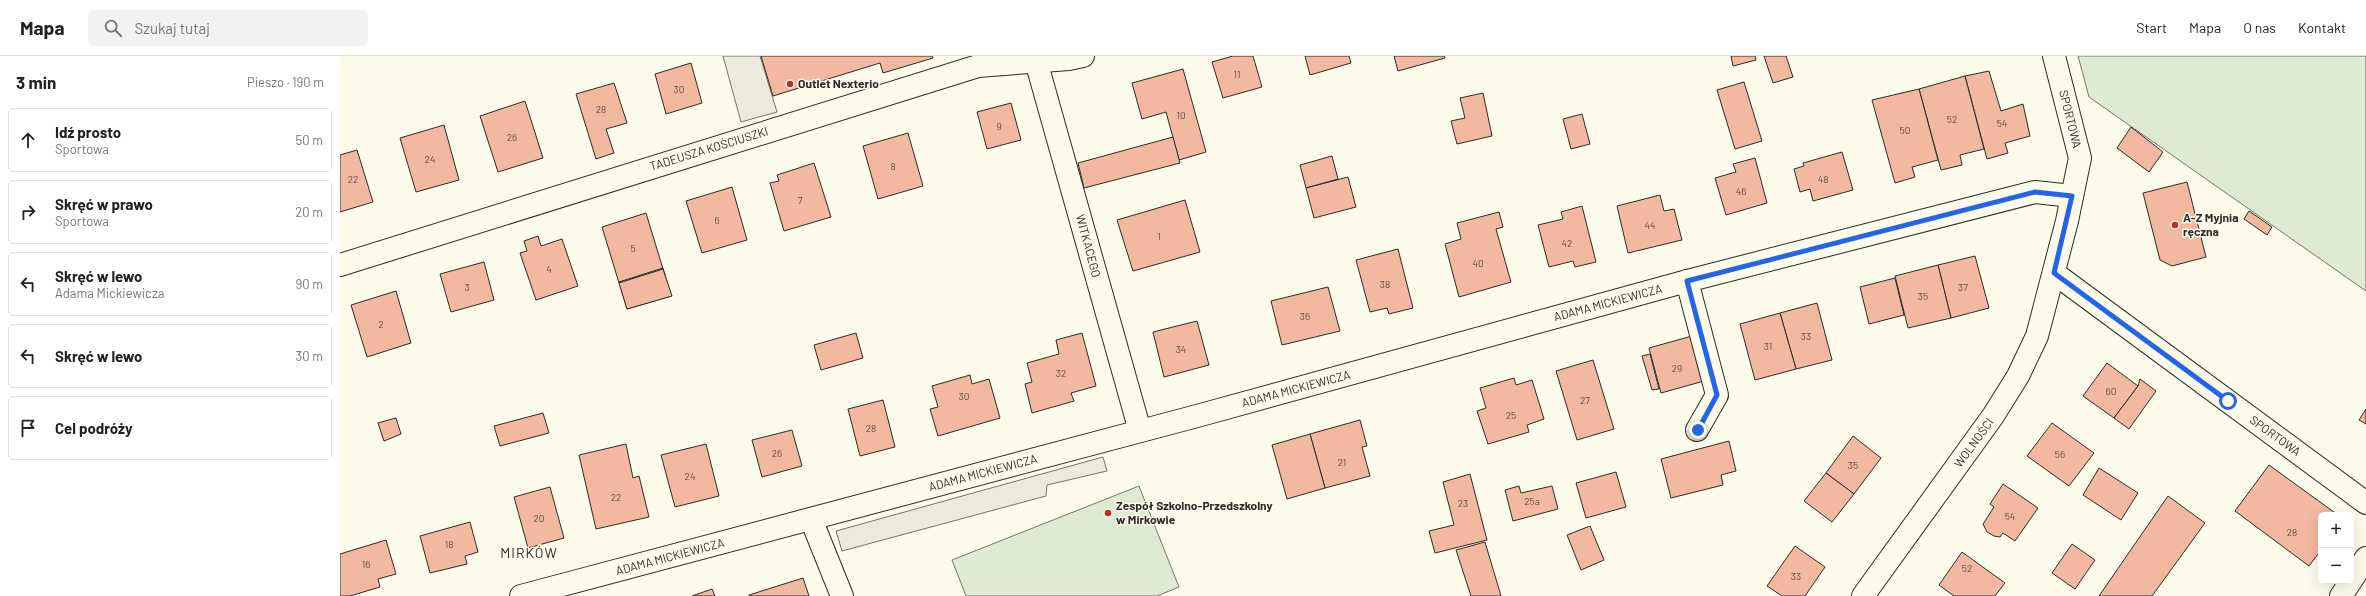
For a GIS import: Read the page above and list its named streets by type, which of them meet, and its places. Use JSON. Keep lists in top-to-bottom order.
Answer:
{
  "streets": {
    "street": [
      "SPORTOWA",
      "TADEUSZA KOŚCIUSZKI",
      "WITKACEGO",
      "ADAMA MICKIEWICZA",
      "WOLNOŚCI"
    ]
  },
  "crossings": [
    ["SPORTOWA", "ADAMA MICKIEWICZA"],
    ["SPORTOWA", "WOLNOŚCI"],
    ["TADEUSZA KOŚCIUSZKI", "WITKACEGO"],
    ["WITKACEGO", "ADAMA MICKIEWICZA"]
  ],
  "districts": ["MIRKÓW"],
  "places": ["Outlet Nexterio", "A-Z Myjnia ręczna", "Zespół Szkolno-Przedszkolny w Mirkowie"],
  "house_numbers": [
    "11",
    "30",
    "28",
    "10",
    "52",
    "54",
    "9",
    "50",
    "26",
    "24",
    "8",
    "22",
    "48",
    "46",
    "7",
    "6",
    "44",
    "1",
    "42",
    "5",
    "40",
    "4",
    "38",
    "3",
    "37",
    "35",
    "36",
    "2",
    "33",
    "31",
    "34",
    "29",
    "32",
    "60",
    "30",
    "27",
    "25",
    "28",
    "26",
    "56",
    "21",
    "35",
    "24",
    "22",
    "25a",
    "23",
    "54",
    "20",
    "28",
    "18",
    "16",
    "52",
    "33"
  ],
  "page": {
    "header": "Mapa",
    "search": "Szukaj tutaj",
    "nav": [
      "Start",
      "Mapa",
      "O nas",
      "Kontakt"
    ],
    "heading": ["3 min", "Pieszo · 190 m"],
    "list": [
      ["Idź prosto", "Sportowa", "50 m"],
      ["Skręć w prawo", "Sportowa", "20 m"],
      ["Skręć w lewo", "Adama Mickiewicza", "90 m"],
      ["Skręć w lewo", "30 m"],
      "Cel podróży"
    ],
    "map_buttons": ["+", "−"]
  }
}
